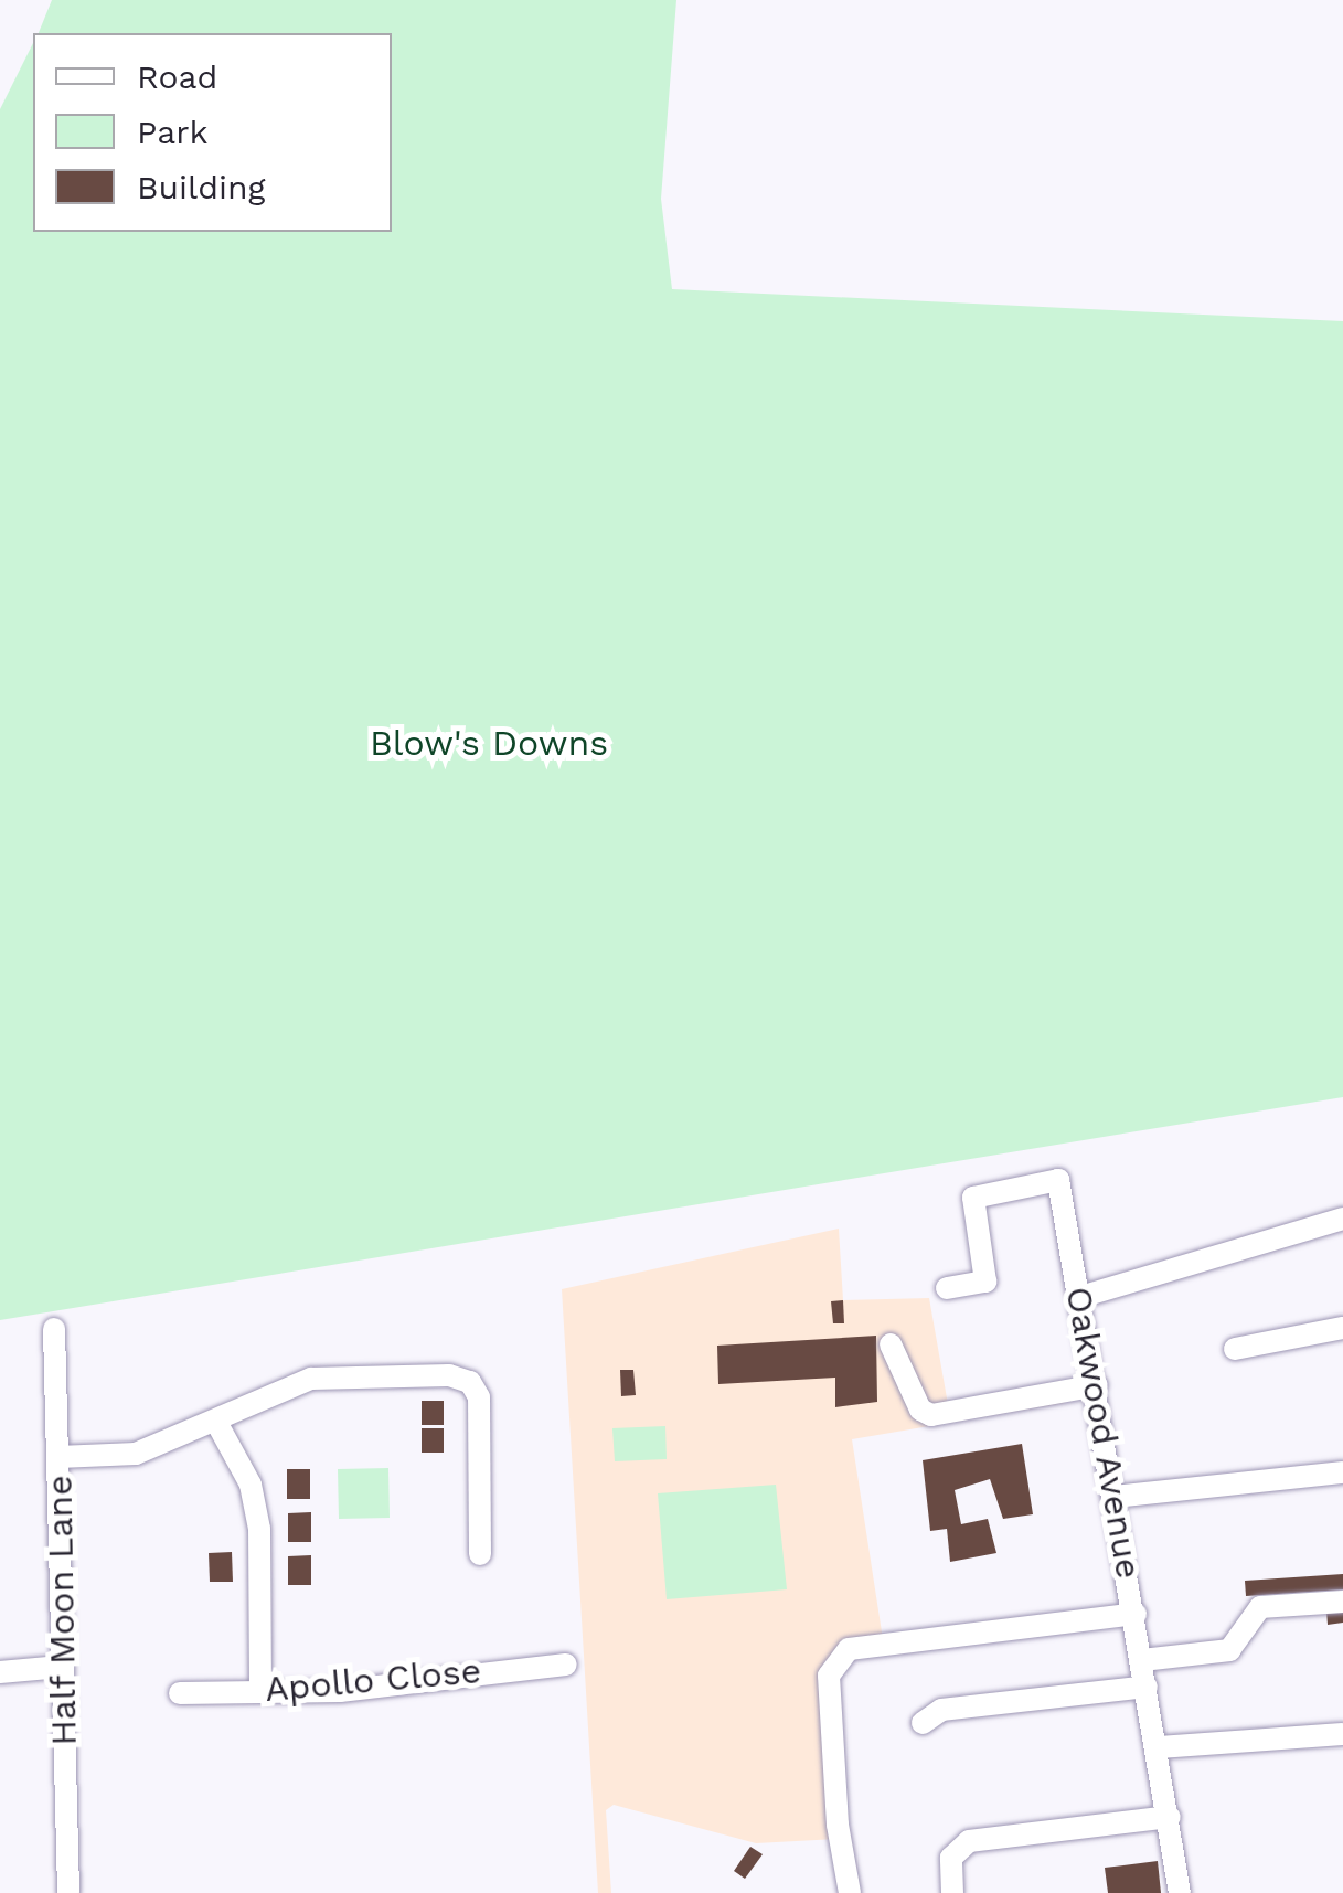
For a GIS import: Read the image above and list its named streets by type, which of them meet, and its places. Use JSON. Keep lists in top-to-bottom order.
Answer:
{
  "streets": {
    "street": ["Oakwood Avenue", "Half Moon Lane", "Apollo Close"]
  },
  "parks": ["Blow's Downs"],
  "legend": ["Road", "Park", "Building"]
}
